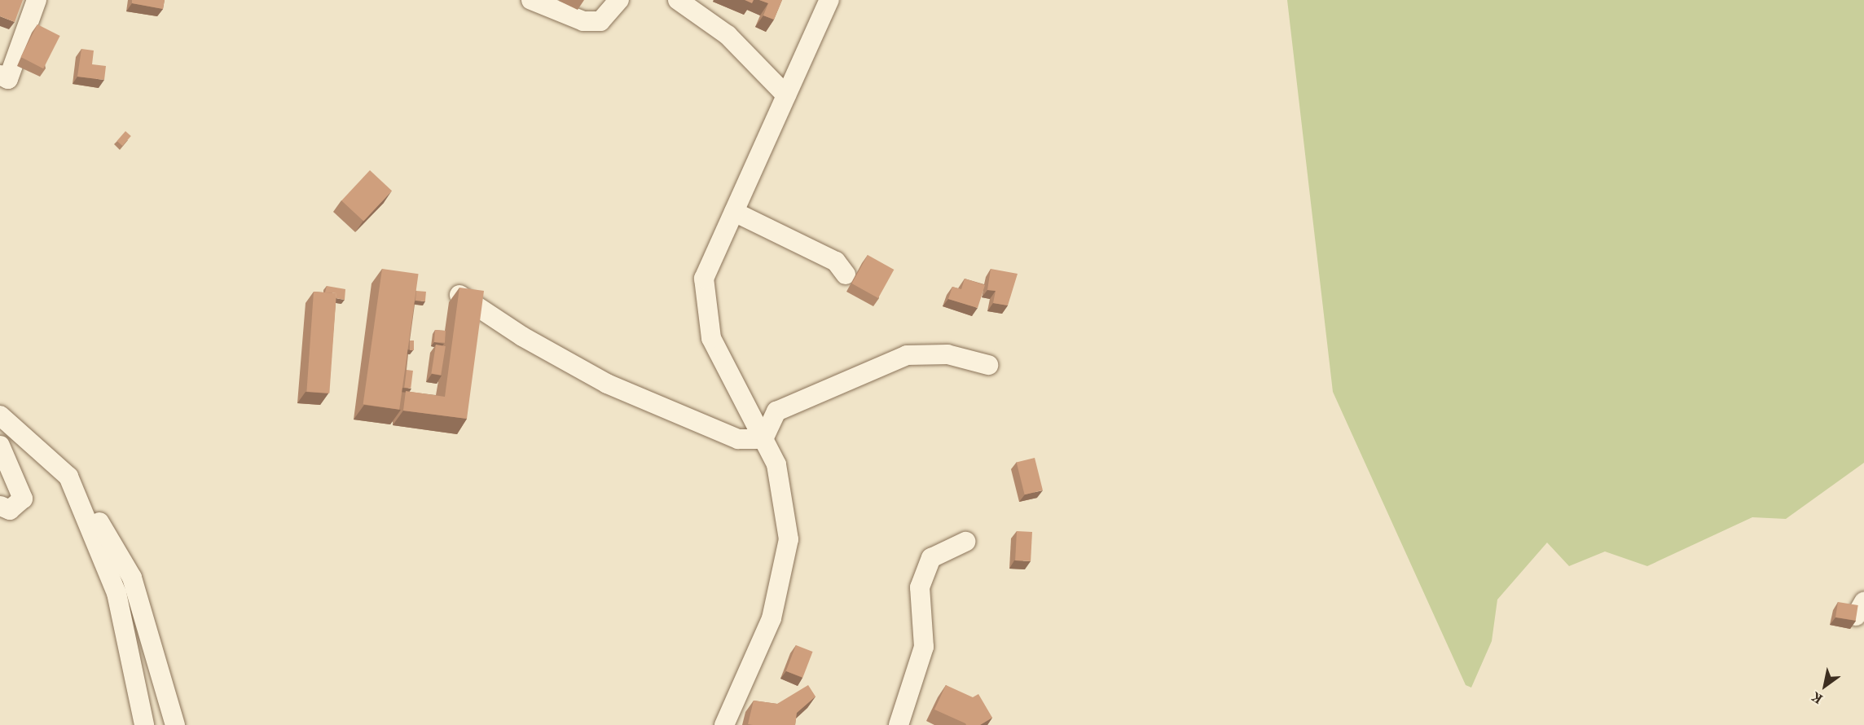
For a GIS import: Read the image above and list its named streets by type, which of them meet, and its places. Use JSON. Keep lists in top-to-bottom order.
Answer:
{
  "north": "bottom left"
}
